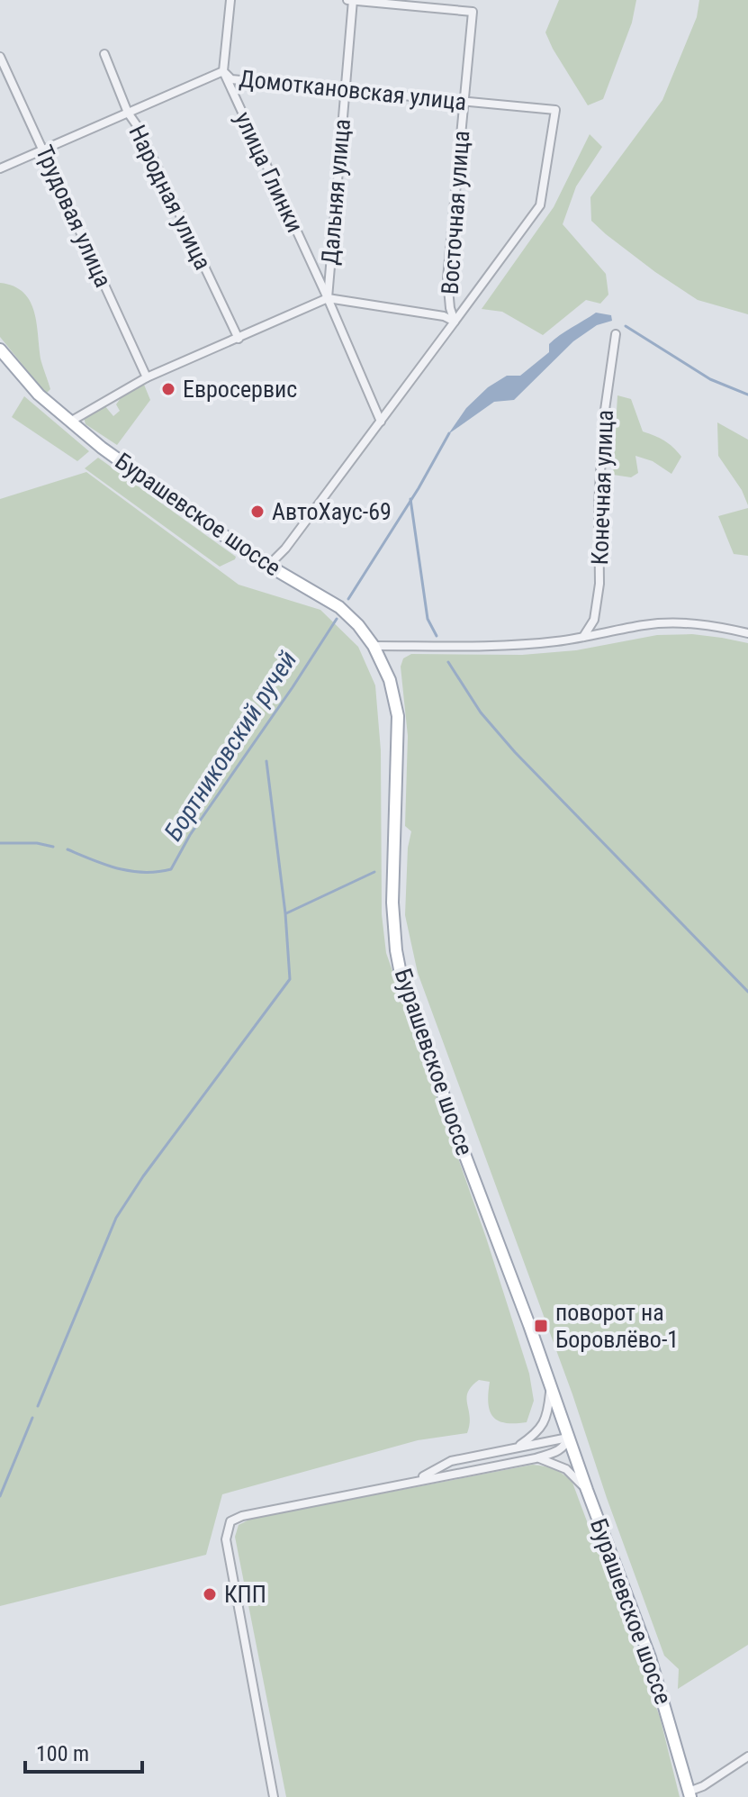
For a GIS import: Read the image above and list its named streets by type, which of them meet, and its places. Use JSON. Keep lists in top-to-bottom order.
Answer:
{
  "streets": {
    "main road": ["Бурашевское шоссе"],
    "street": [
      "Домоткановская улица",
      "улица Глинки",
      "Дальняя улица",
      "Народная улица",
      "Восточная улица",
      "Трудовая улица",
      "Конечная улица"
    ]
  },
  "crossings": [
    ["Домоткановская улица", "улица Глинки"],
    ["Домоткановская улица", "Дальняя улица"],
    ["Домоткановская улица", "Народная улица"],
    ["Домоткановская улица", "Восточная улица"],
    ["Домоткановская улица", "Трудовая улица"],
    ["улица Глинки", "Дальняя улица"],
    ["улица Глинки", "Восточная улица"],
    ["Дальняя улица", "Восточная улица"],
    ["Восточная улица", "Бурашевское шоссе"]
  ],
  "water": ["Бортниковский ручей"],
  "places": {
    "other": ["Евросервис", "АвтоХаус-69", "КПП"],
    "transit": ["поворот на Боровлёво-1"]
  },
  "scale_bar": "100 m"
}
